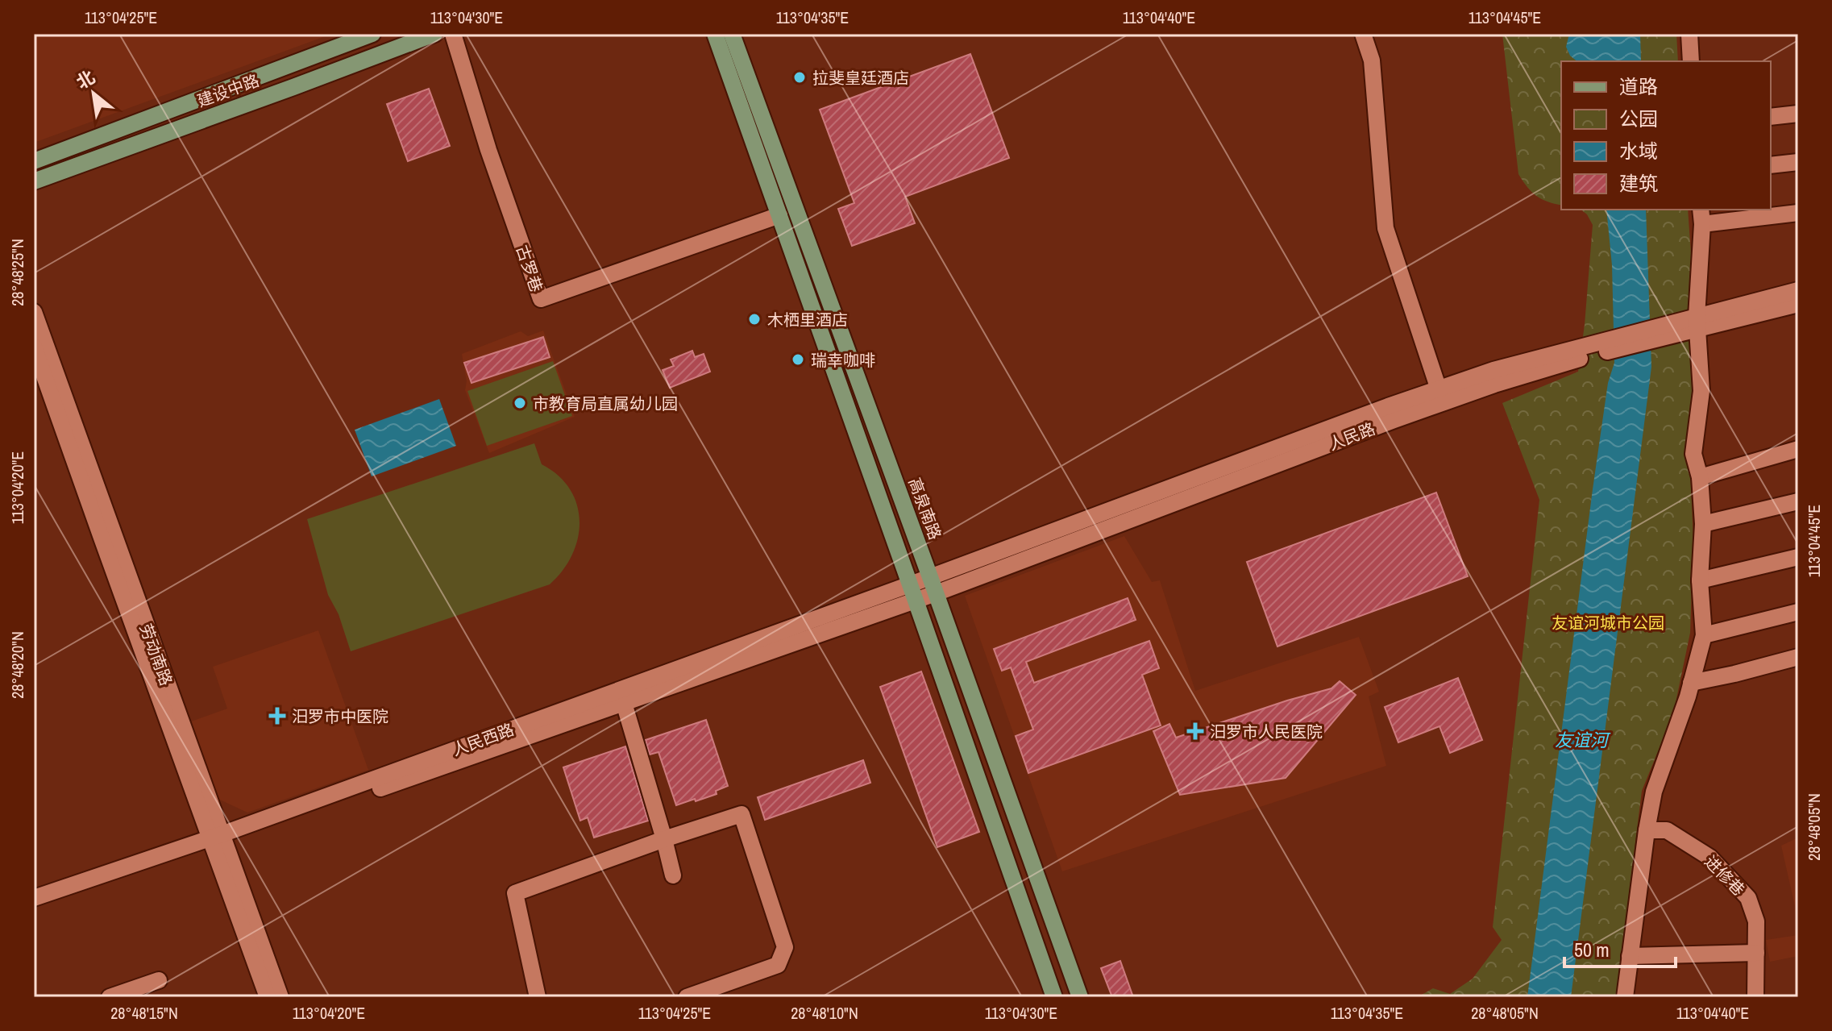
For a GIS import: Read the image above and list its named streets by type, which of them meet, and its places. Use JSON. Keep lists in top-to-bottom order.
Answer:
{
  "streets": {
    "main road": ["建设中路", "高泉南路"],
    "street": [
      "古罗巷",
      "人民路",
      "劳动南路",
      "人民西路",
      "进修巷"
    ]
  },
  "crossings": [
    ["人民路", "高泉南路"],
    ["人民路", "人民西路"],
    ["高泉南路", "人民西路"],
    ["劳动南路", "人民西路"]
  ],
  "water": ["友谊河"],
  "parks": ["友谊河城市公园"],
  "places": {
    "other": [
      "拉斐皇廷酒店",
      "木栖里酒店",
      "瑞幸咖啡",
      "市教育局直属幼儿园"
    ],
    "health": ["汨罗市中医院", "汨罗市人民医院"]
  },
  "legend": [
    "道路",
    "公园",
    "水域",
    "建筑"
  ],
  "scale_bar": "50 m",
  "north": "top left",
  "coordinates": [
    "113°04'25\"E",
    "113°04'30\"E",
    "113°04'35\"E",
    "113°04'40\"E",
    "113°04'45\"E",
    "28°48'25\"N",
    "113°04'20\"E",
    "28°48'20\"N",
    "28°48'05\"N",
    "28°48'15\"N",
    "28°48'10\"N"
  ]
}
